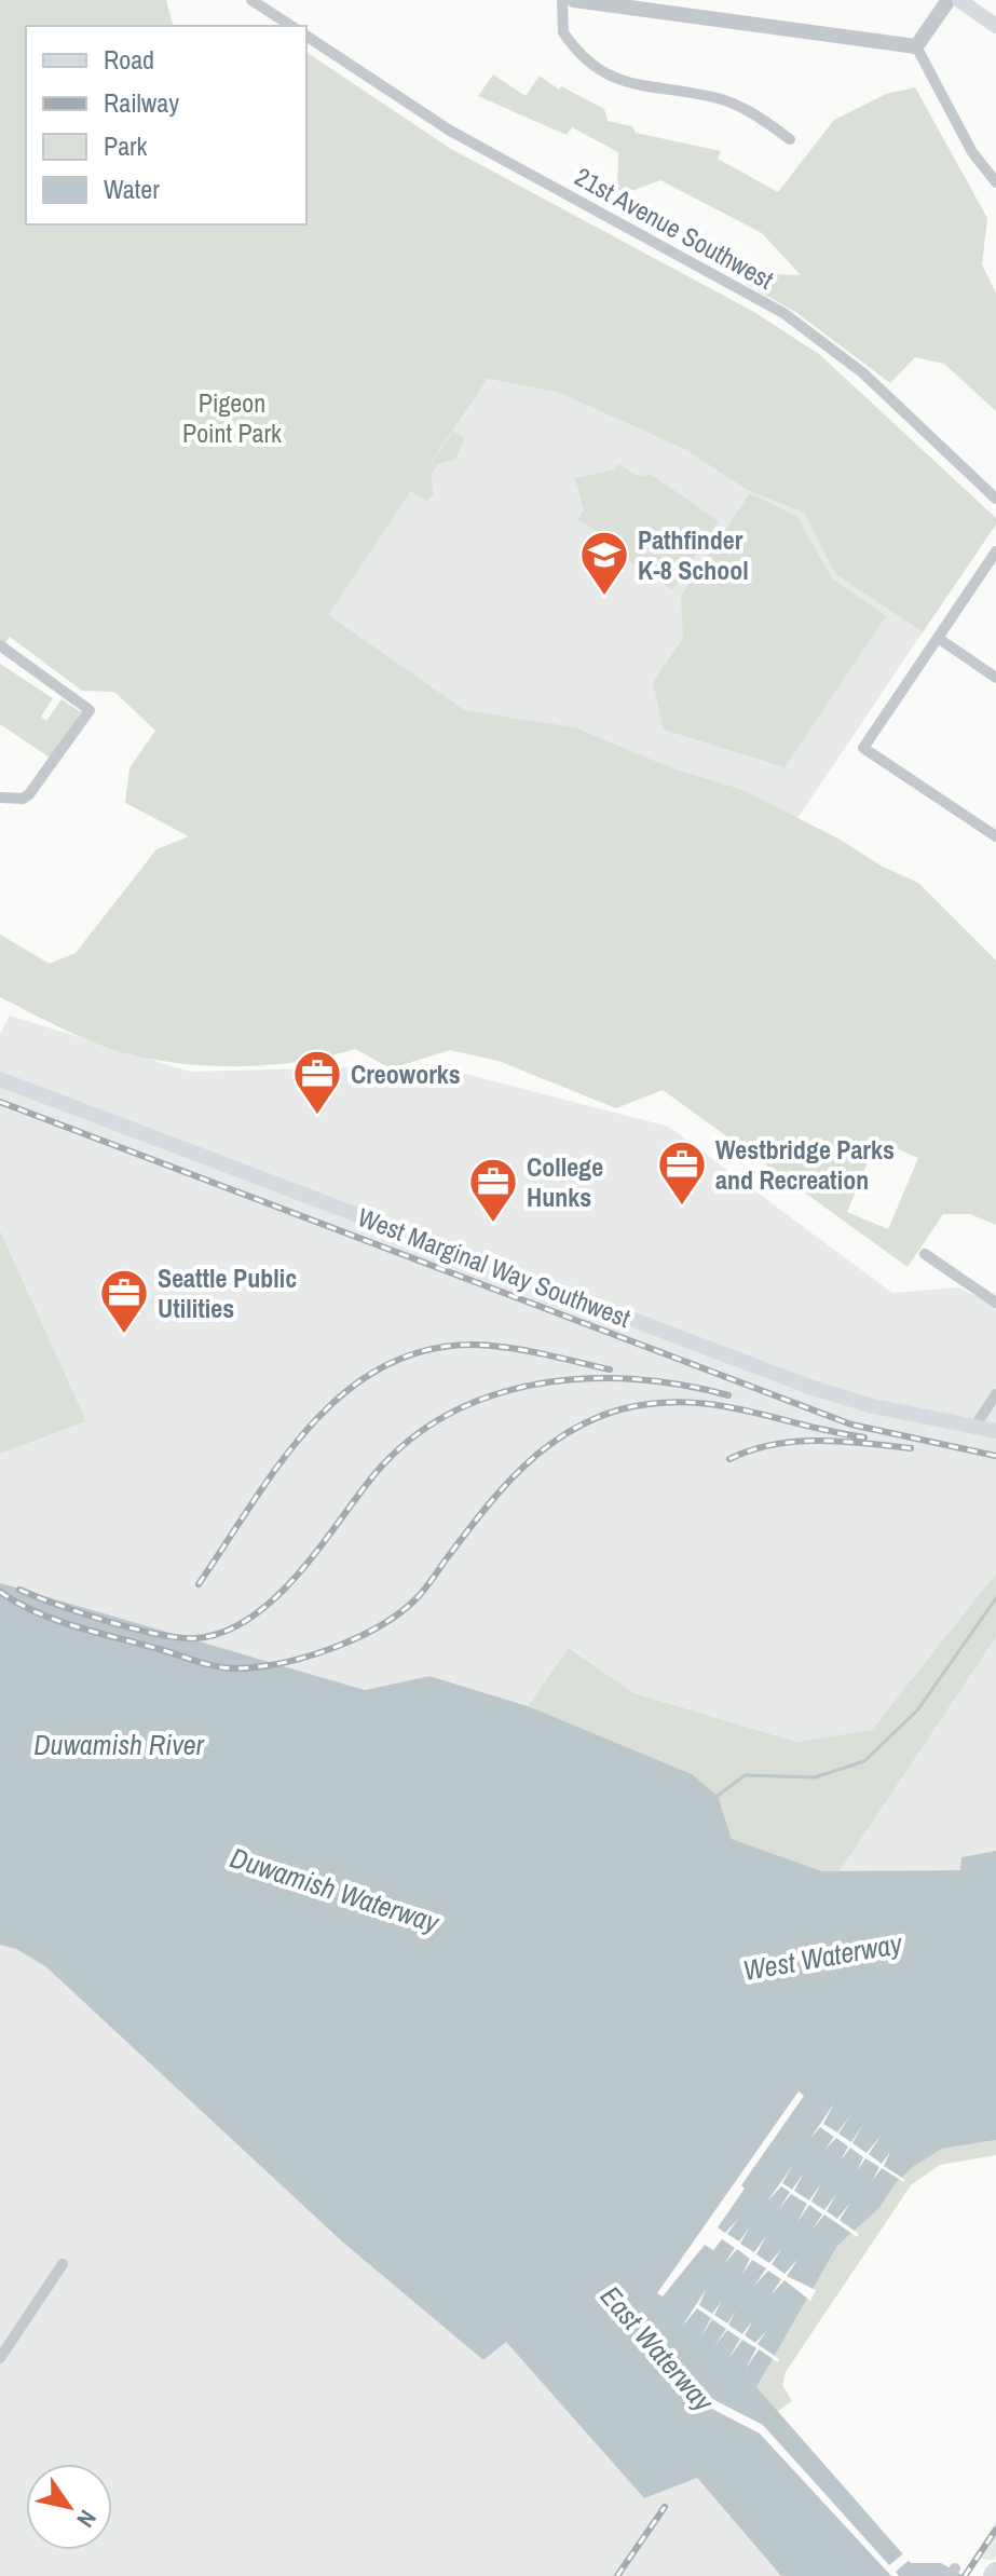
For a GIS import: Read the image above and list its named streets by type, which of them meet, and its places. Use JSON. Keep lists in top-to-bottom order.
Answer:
{
  "streets": {
    "main road": ["West Marginal Way Southwest"],
    "street": ["21st Avenue Southwest"]
  },
  "water": [
    "Duwamish River",
    "Duwamish Waterway",
    "West Waterway",
    "East Waterway"
  ],
  "parks": ["Pigeon Point Park"],
  "places": {
    "school or university": ["Pathfinder K-8 School"],
    "office": [
      "Creoworks",
      "Westbridge Parks and Recreation",
      "College Hunks",
      "Seattle Public Utilities"
    ]
  },
  "legend": [
    "Road",
    "Railway",
    "Park",
    "Water"
  ],
  "north": "bottom right"
}
